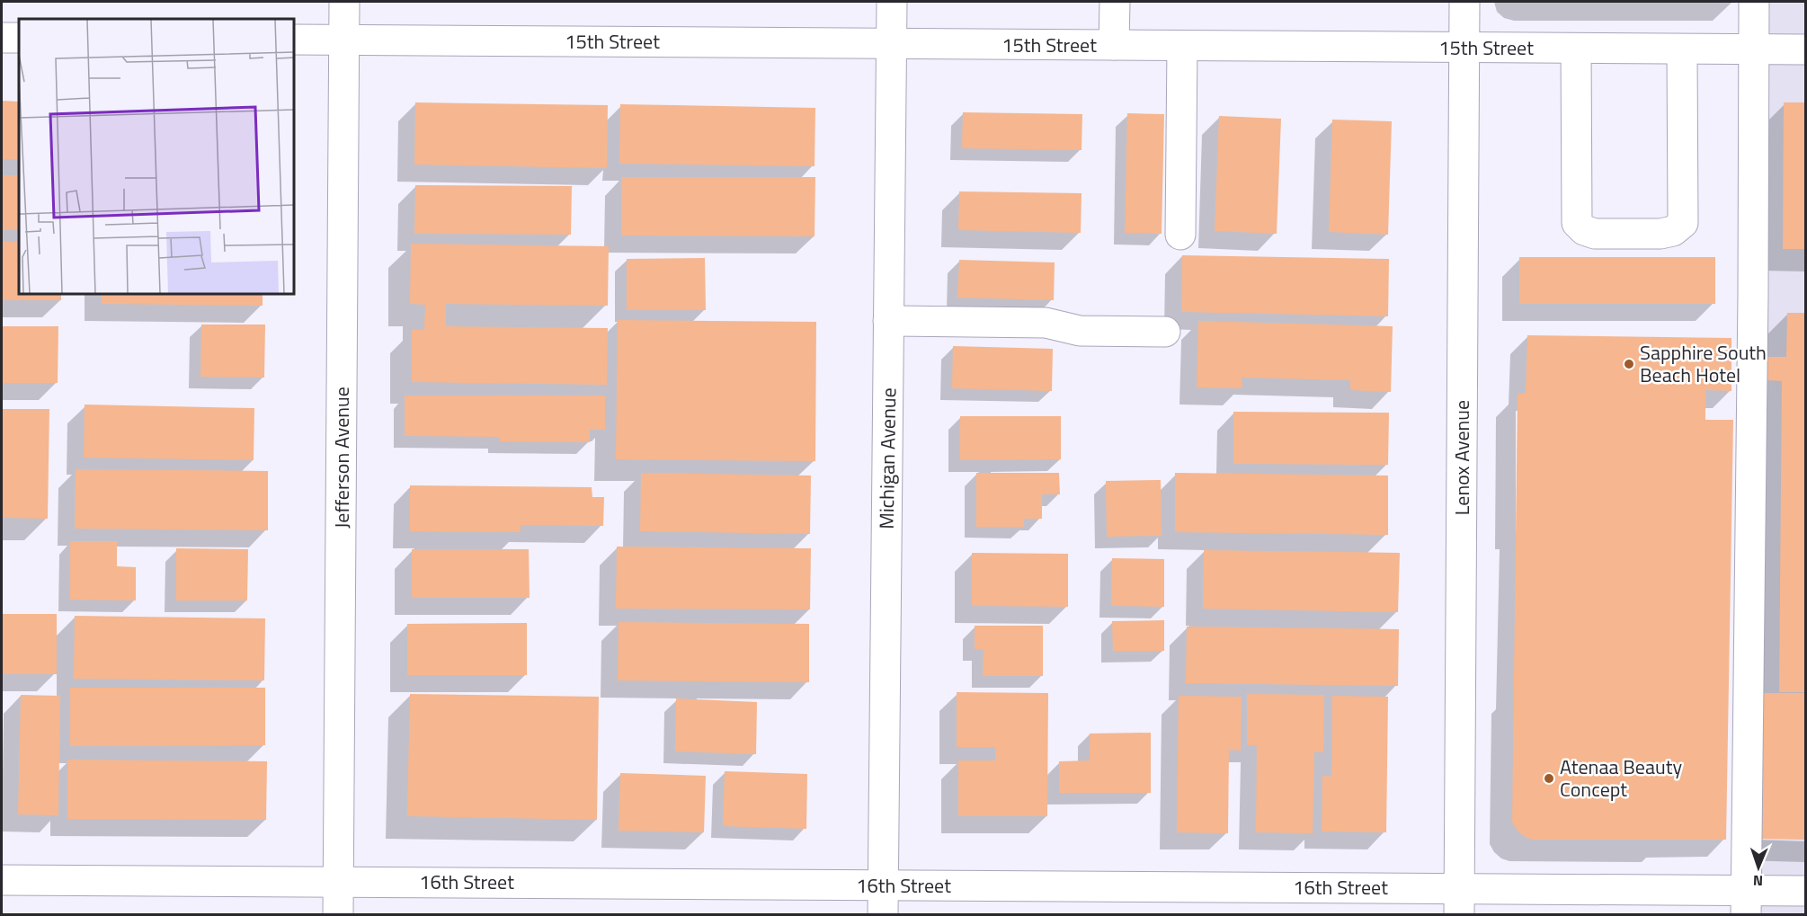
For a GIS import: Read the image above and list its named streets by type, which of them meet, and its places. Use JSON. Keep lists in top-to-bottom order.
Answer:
{
  "streets": {
    "street": [
      "15th Street",
      "Jefferson Avenue",
      "Lenox Avenue",
      "Michigan Avenue",
      "16th Street"
    ]
  },
  "crossings": [
    ["15th Street", "Jefferson Avenue"],
    ["15th Street", "Lenox Avenue"],
    ["15th Street", "Michigan Avenue"],
    ["Jefferson Avenue", "16th Street"],
    ["Lenox Avenue", "16th Street"],
    ["Michigan Avenue", "16th Street"]
  ],
  "places": ["Sapphire South Beach Hotel", "Atenaa Beauty Concept"],
  "north": "bottom"
}
